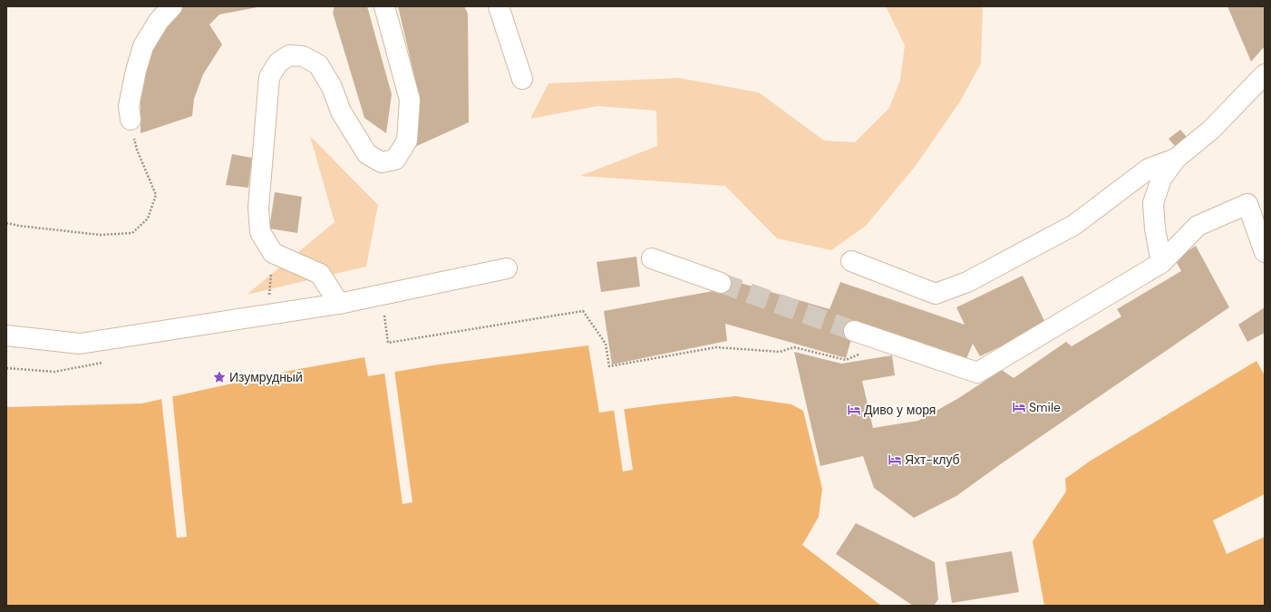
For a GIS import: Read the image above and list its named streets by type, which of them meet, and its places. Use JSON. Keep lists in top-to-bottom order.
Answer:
{
  "places": {
    "place": ["Изумрудный"],
    "hotel": ["Smile", "Диво у моря", "Яхт-клуб"]
  }
}
